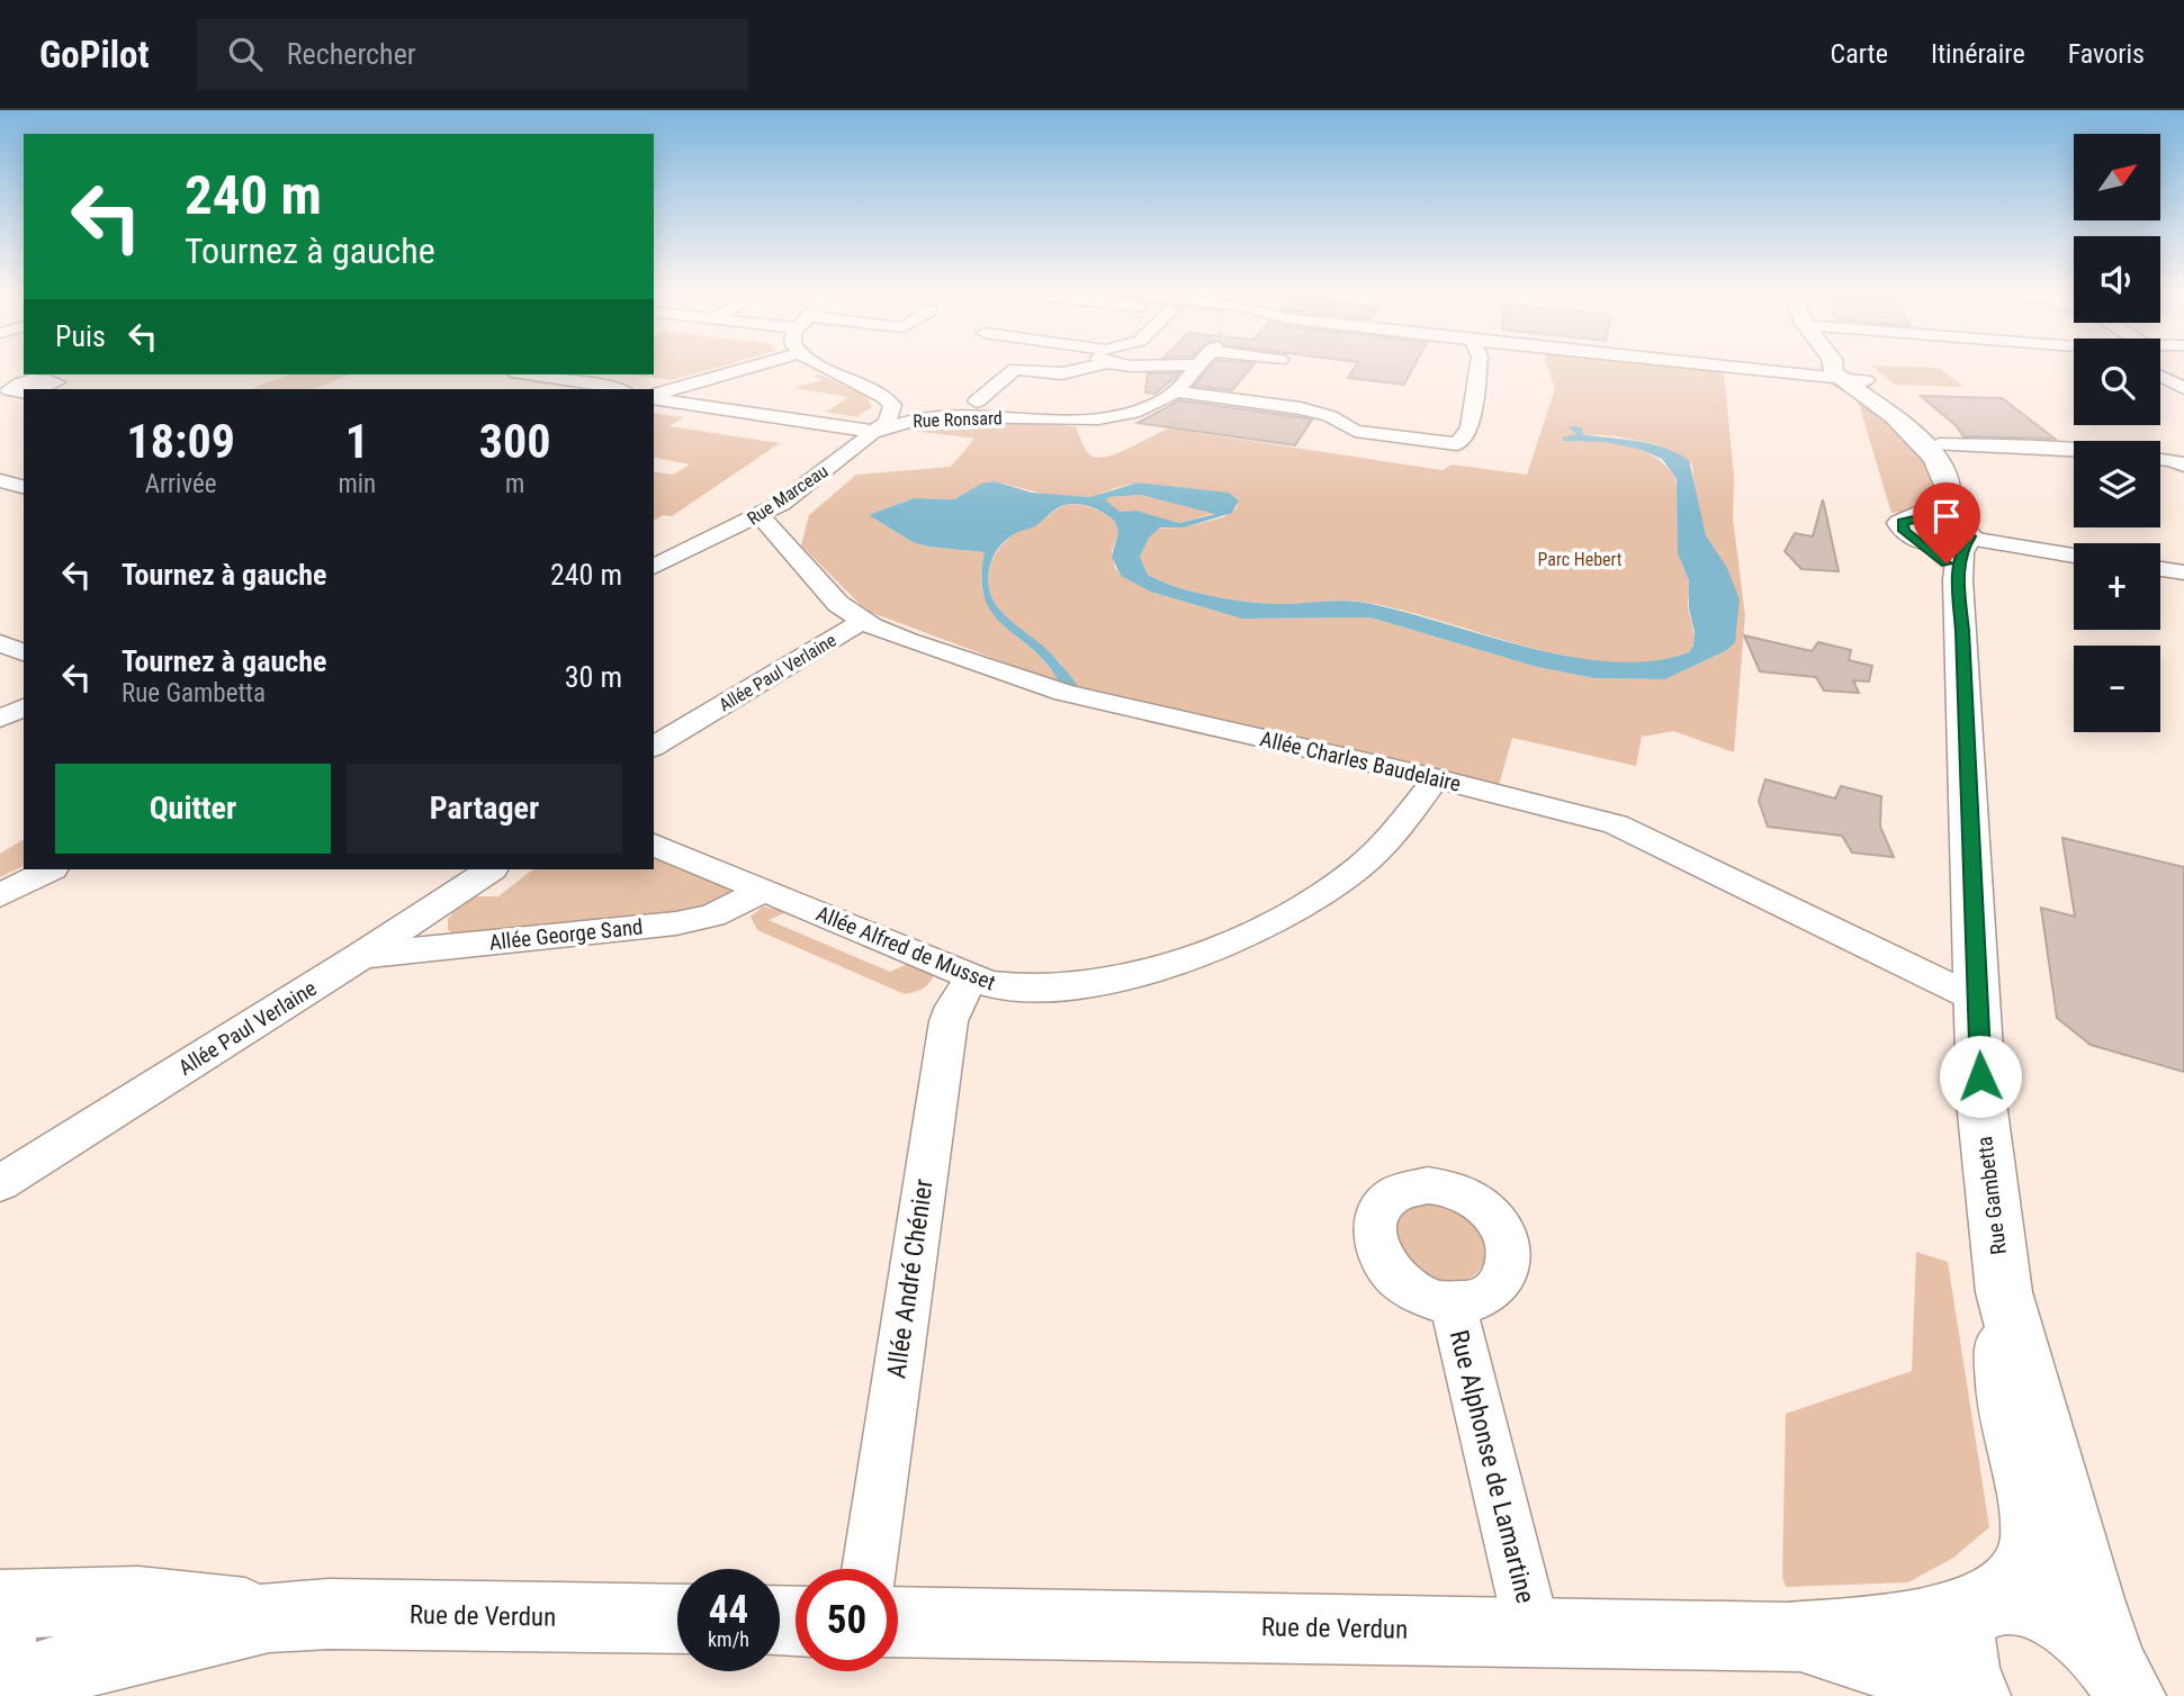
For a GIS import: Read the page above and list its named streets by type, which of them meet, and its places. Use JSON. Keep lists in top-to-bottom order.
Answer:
{
  "streets": {
    "main road": ["Rue Gambetta", "Rue de Verdun"],
    "street": [
      "Rue Ronsard",
      "Rue Marceau",
      "Allée Paul Verlaine",
      "Allée Charles Baudelaire",
      "Allée George Sand",
      "Allée Alfred de Musset",
      "Allée André Chénier",
      "Rue Alphonse de Lamartine"
    ]
  },
  "crossings": [
    ["Rue Ronsard", "Rue Marceau"],
    ["Rue Marceau", "Allée Charles Baudelaire"],
    ["Allée Paul Verlaine", "Allée Charles Baudelaire"],
    ["Allée Paul Verlaine", "Allée George Sand"],
    ["Allée Charles Baudelaire", "Allée Alfred de Musset"],
    ["Allée Charles Baudelaire", "Rue Gambetta"],
    ["Allée George Sand", "Allée Alfred de Musset"],
    ["Allée Alfred de Musset", "Allée André Chénier"],
    ["Rue Gambetta", "Rue de Verdun"],
    ["Rue Alphonse de Lamartine", "Rue de Verdun"]
  ],
  "parks": ["Parc Hebert"],
  "north": "top right",
  "page": {
    "header": "GoPilot",
    "search": "Rechercher",
    "nav": ["Carte", "Itinéraire", "Favoris"],
    "map_buttons": ["+", "−"],
    "turn": ["240 m", "Tournez à gauche"],
    "then": "Puis",
    "eta": [
      "18:09",
      "Arrivée",
      "1",
      "min",
      "300",
      "m"
    ],
    "list": [
      {
        "name": "Tournez à gauche",
        "value": "240 m"
      },
      {
        "name": "Tournez à gauche",
        "note": "Rue Gambetta",
        "value": "30 m"
      }
    ],
    "buttons": ["Quitter", "Partager"],
    "speed": "44 km/h",
    "limit": "50"
  }
}
